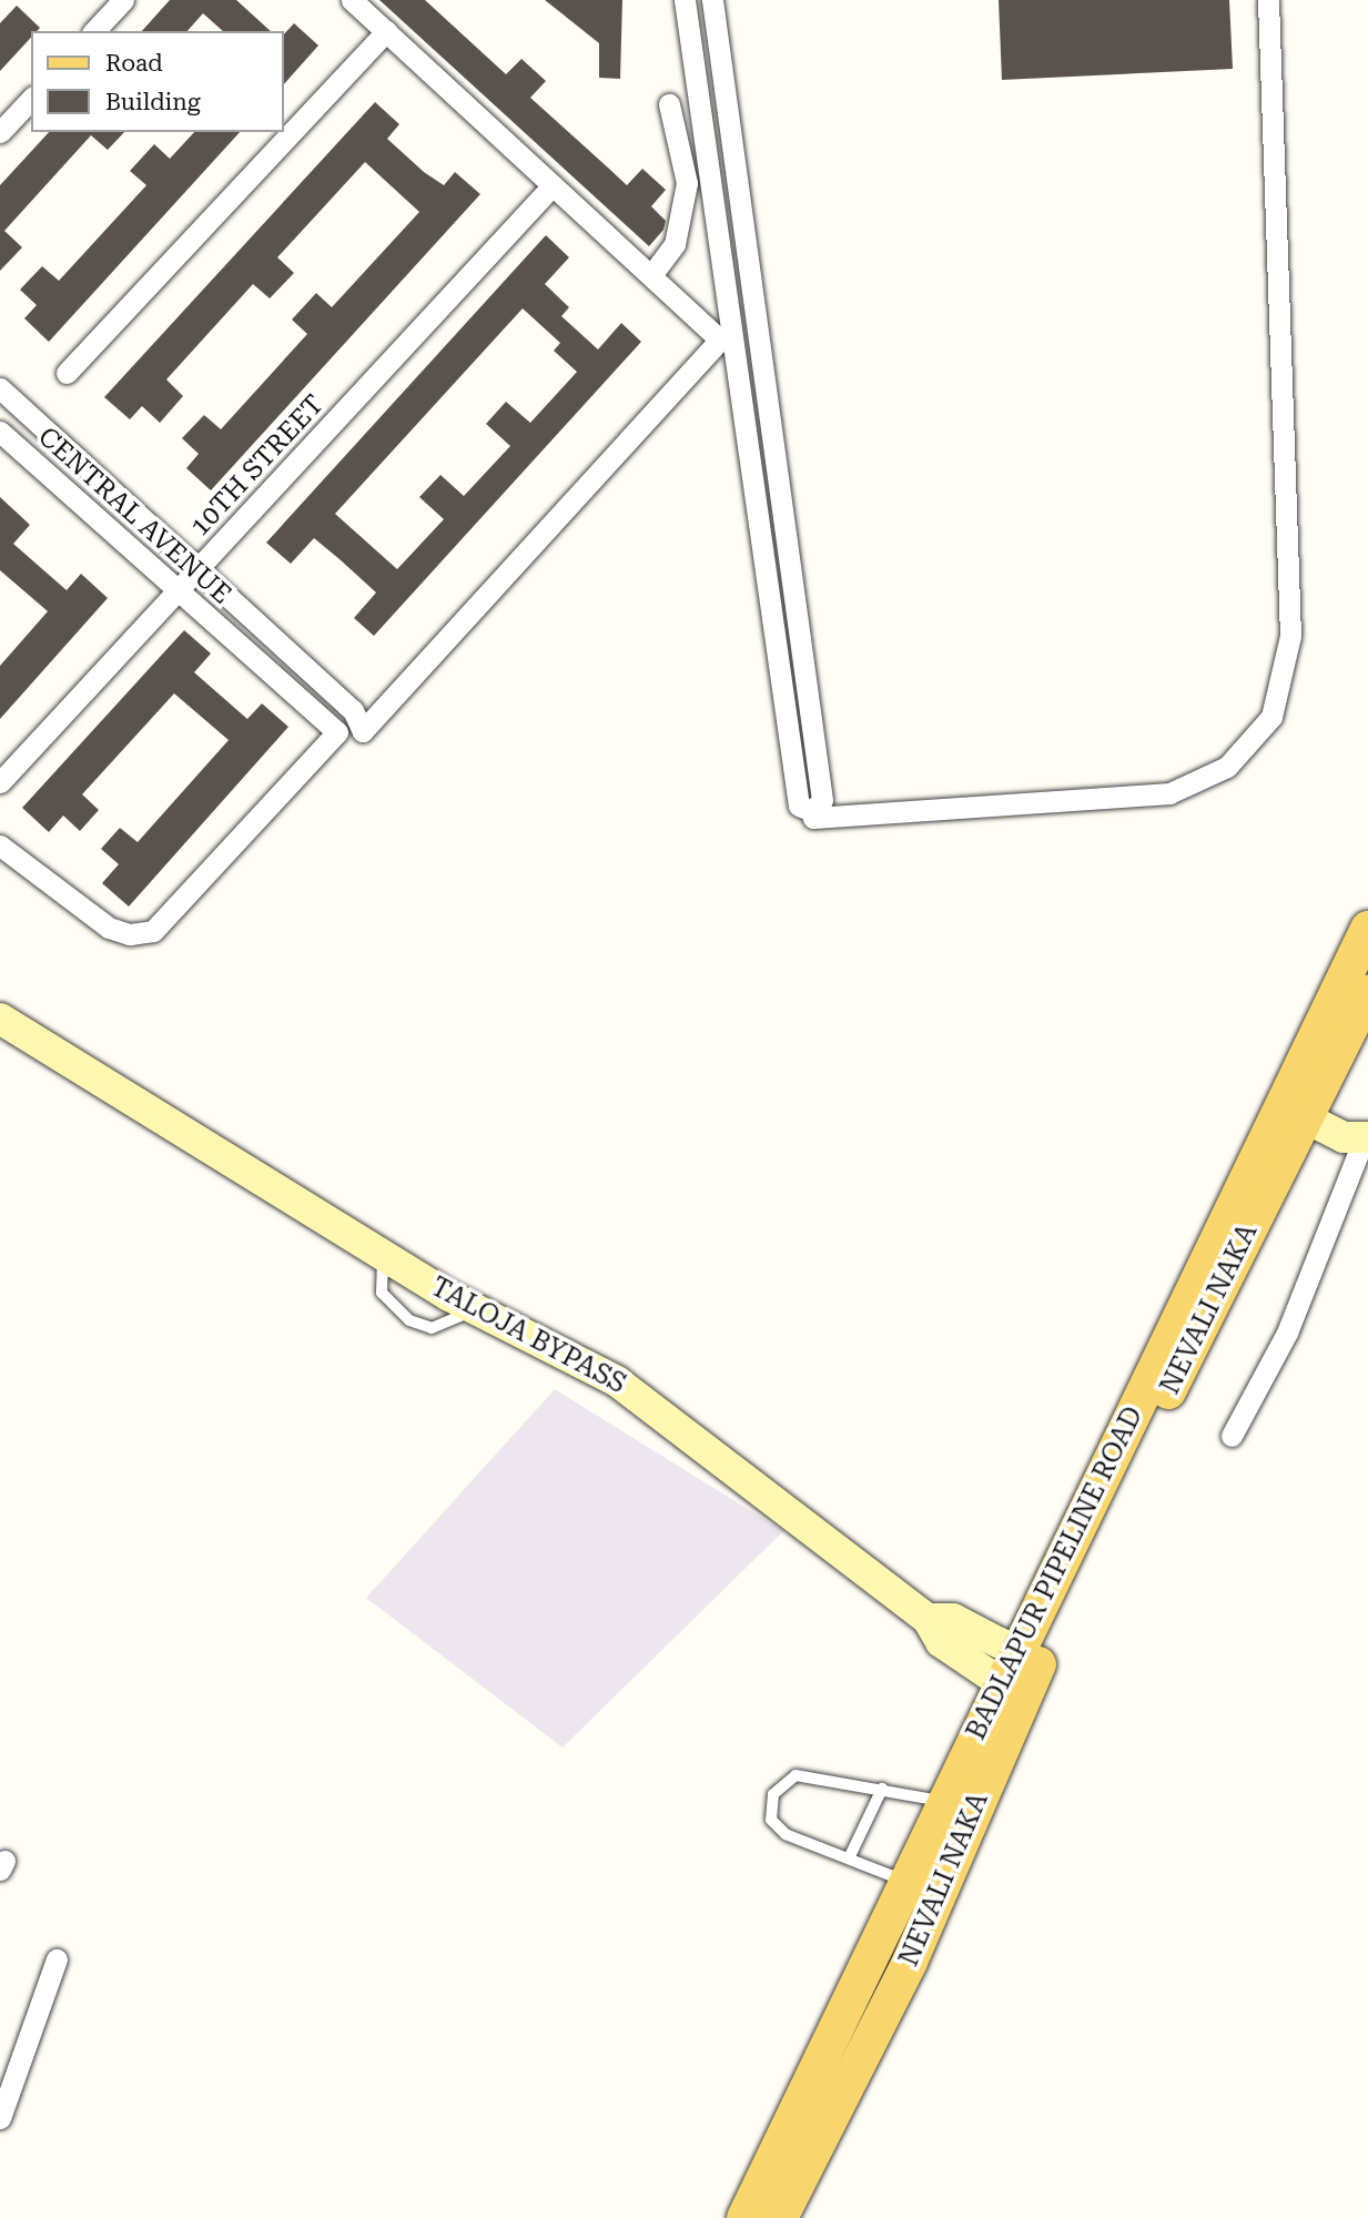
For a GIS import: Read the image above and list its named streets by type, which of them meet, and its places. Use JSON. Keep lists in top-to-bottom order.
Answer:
{
  "streets": {
    "main road": ["NEVALI NAKA", "TALOJA BYPASS", "BADLAPUR PIPELINE ROAD"],
    "street": ["10TH STREET", "CENTRAL AVENUE"]
  },
  "crossings": [
    ["10TH STREET", "CENTRAL AVENUE"],
    ["NEVALI NAKA", "TALOJA BYPASS"],
    ["NEVALI NAKA", "BADLAPUR PIPELINE ROAD"],
    ["TALOJA BYPASS", "BADLAPUR PIPELINE ROAD"]
  ],
  "legend": ["Road", "Building"]
}
